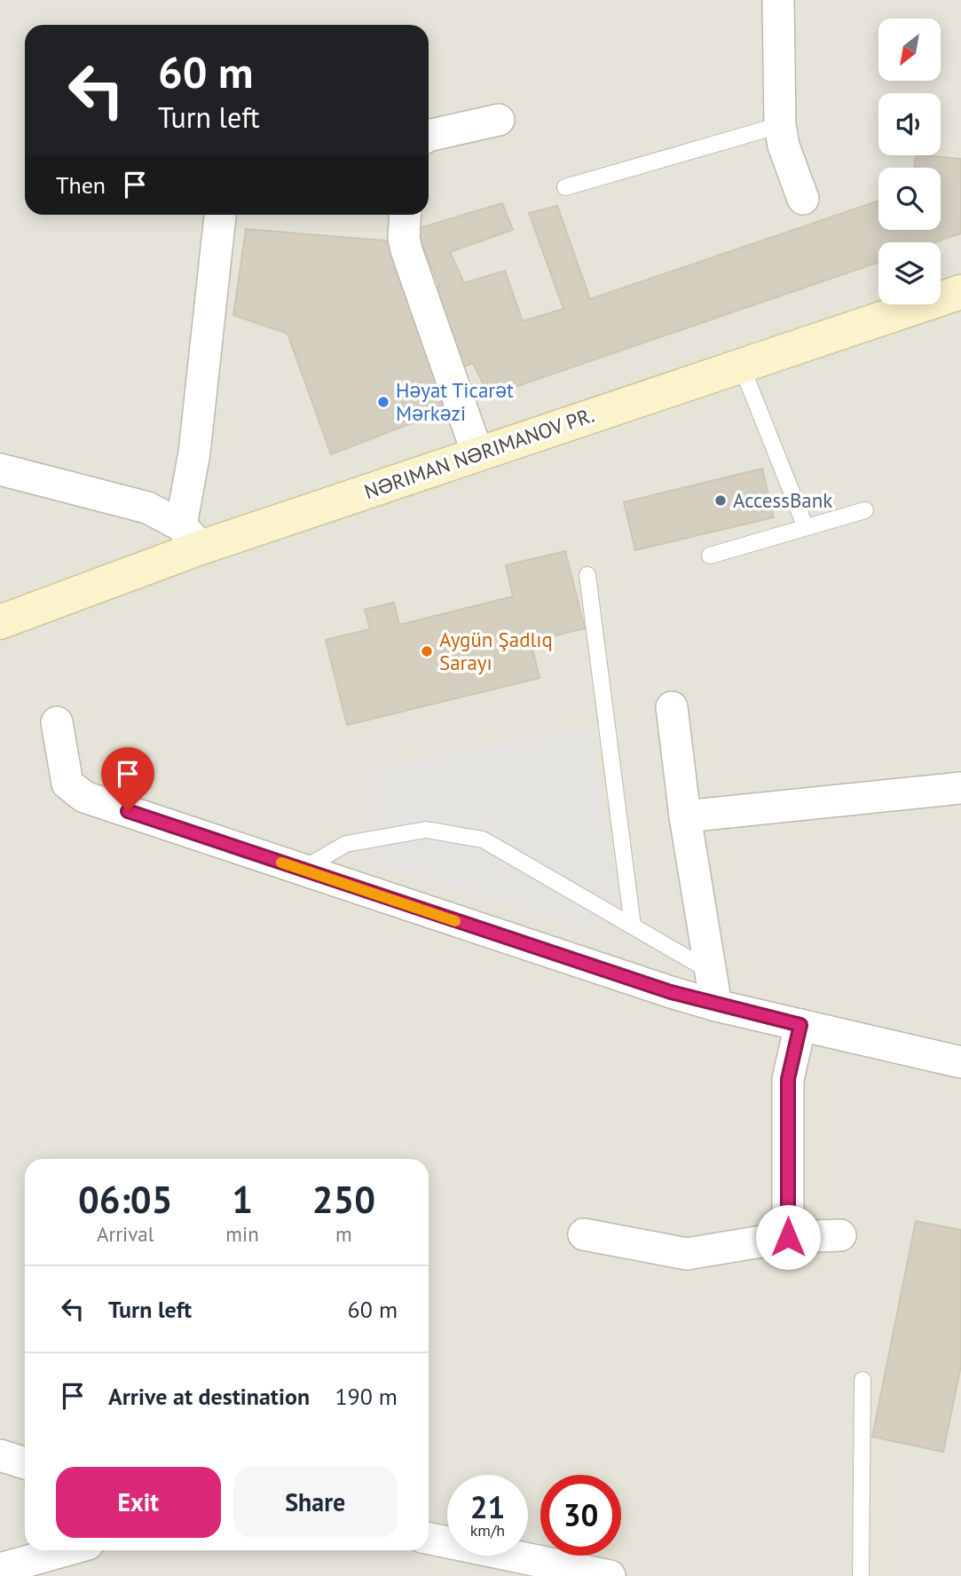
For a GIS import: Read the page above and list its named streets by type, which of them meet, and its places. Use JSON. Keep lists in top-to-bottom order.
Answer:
{
  "streets": {
    "main road": ["NƏRIMAN NƏRIMANOV PR."]
  },
  "places": ["Həyat Ticarət Mərkəzi", "AccessBank", "Aygün Şadlıq Sarayı"],
  "north": "bottom left",
  "page": {
    "turn": ["60 m", "Turn left"],
    "then": "Then",
    "eta": [
      "06:05",
      "Arrival",
      "1",
      "min",
      "250",
      "m"
    ],
    "list": [
      {
        "name": "Turn left",
        "value": "60 m"
      },
      {
        "name": "Arrive at destination",
        "value": "190 m"
      }
    ],
    "buttons": ["Exit", "Share"],
    "speed": "21 km/h",
    "limit": "30"
  }
}
